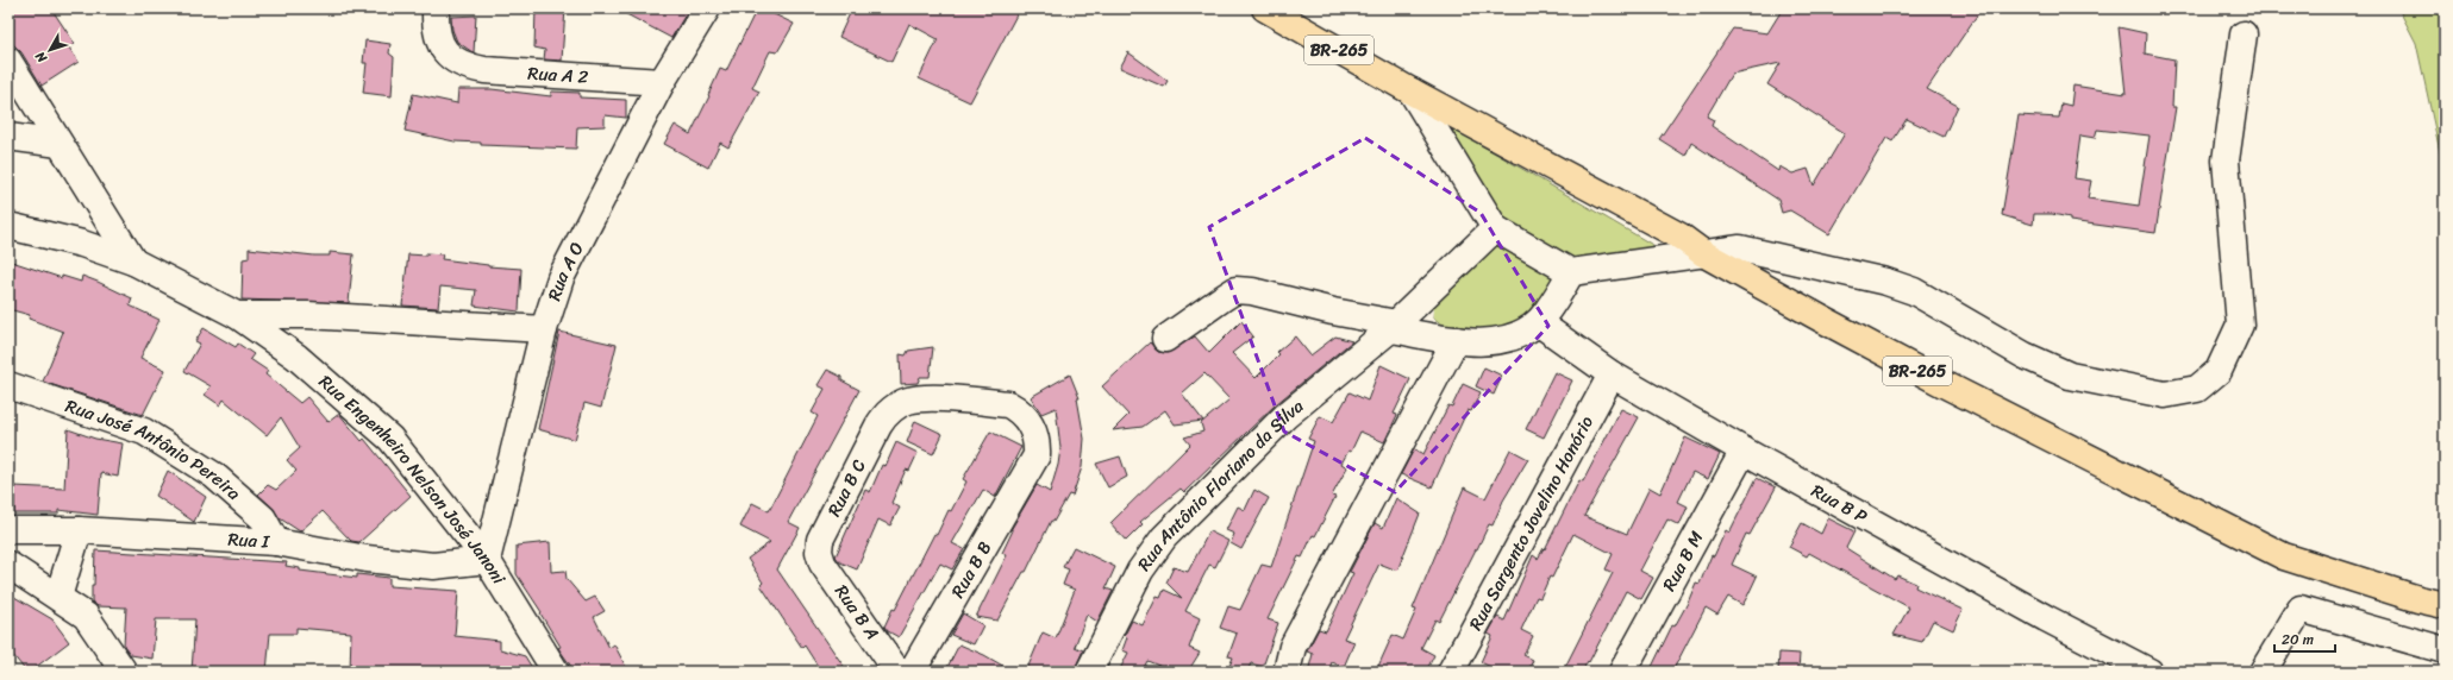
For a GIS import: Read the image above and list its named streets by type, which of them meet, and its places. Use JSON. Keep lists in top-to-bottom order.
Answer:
{
  "streets": {
    "highway": ["BR-265"],
    "street": [
      "Rua A 2",
      "Rua A O",
      "Rua José Antônio Pereira",
      "Rua Engenheiro Nelson José Janoni",
      "Rua B C",
      "Rua Antônio Floriano da Silva",
      "Rua B P",
      "Rua Sargento Jovelino Honório",
      "Rua I",
      "Rua B M",
      "Rua B B",
      "Rua B A"
    ]
  },
  "crossings": [
    ["Rua A 2", "Rua A O"],
    ["Rua A O", "Rua Engenheiro Nelson José Janoni"],
    ["Rua A O", "Rua I"],
    ["Rua José Antônio Pereira", "Rua I"],
    ["Rua Engenheiro Nelson José Janoni", "Rua I"],
    ["Rua B C", "Rua B B"],
    ["Rua B C", "Rua B A"],
    ["Rua B P", "Rua Sargento Jovelino Honório"],
    ["Rua B P", "Rua B M"]
  ],
  "scale_bar": "20 m",
  "north": "bottom left"
}
